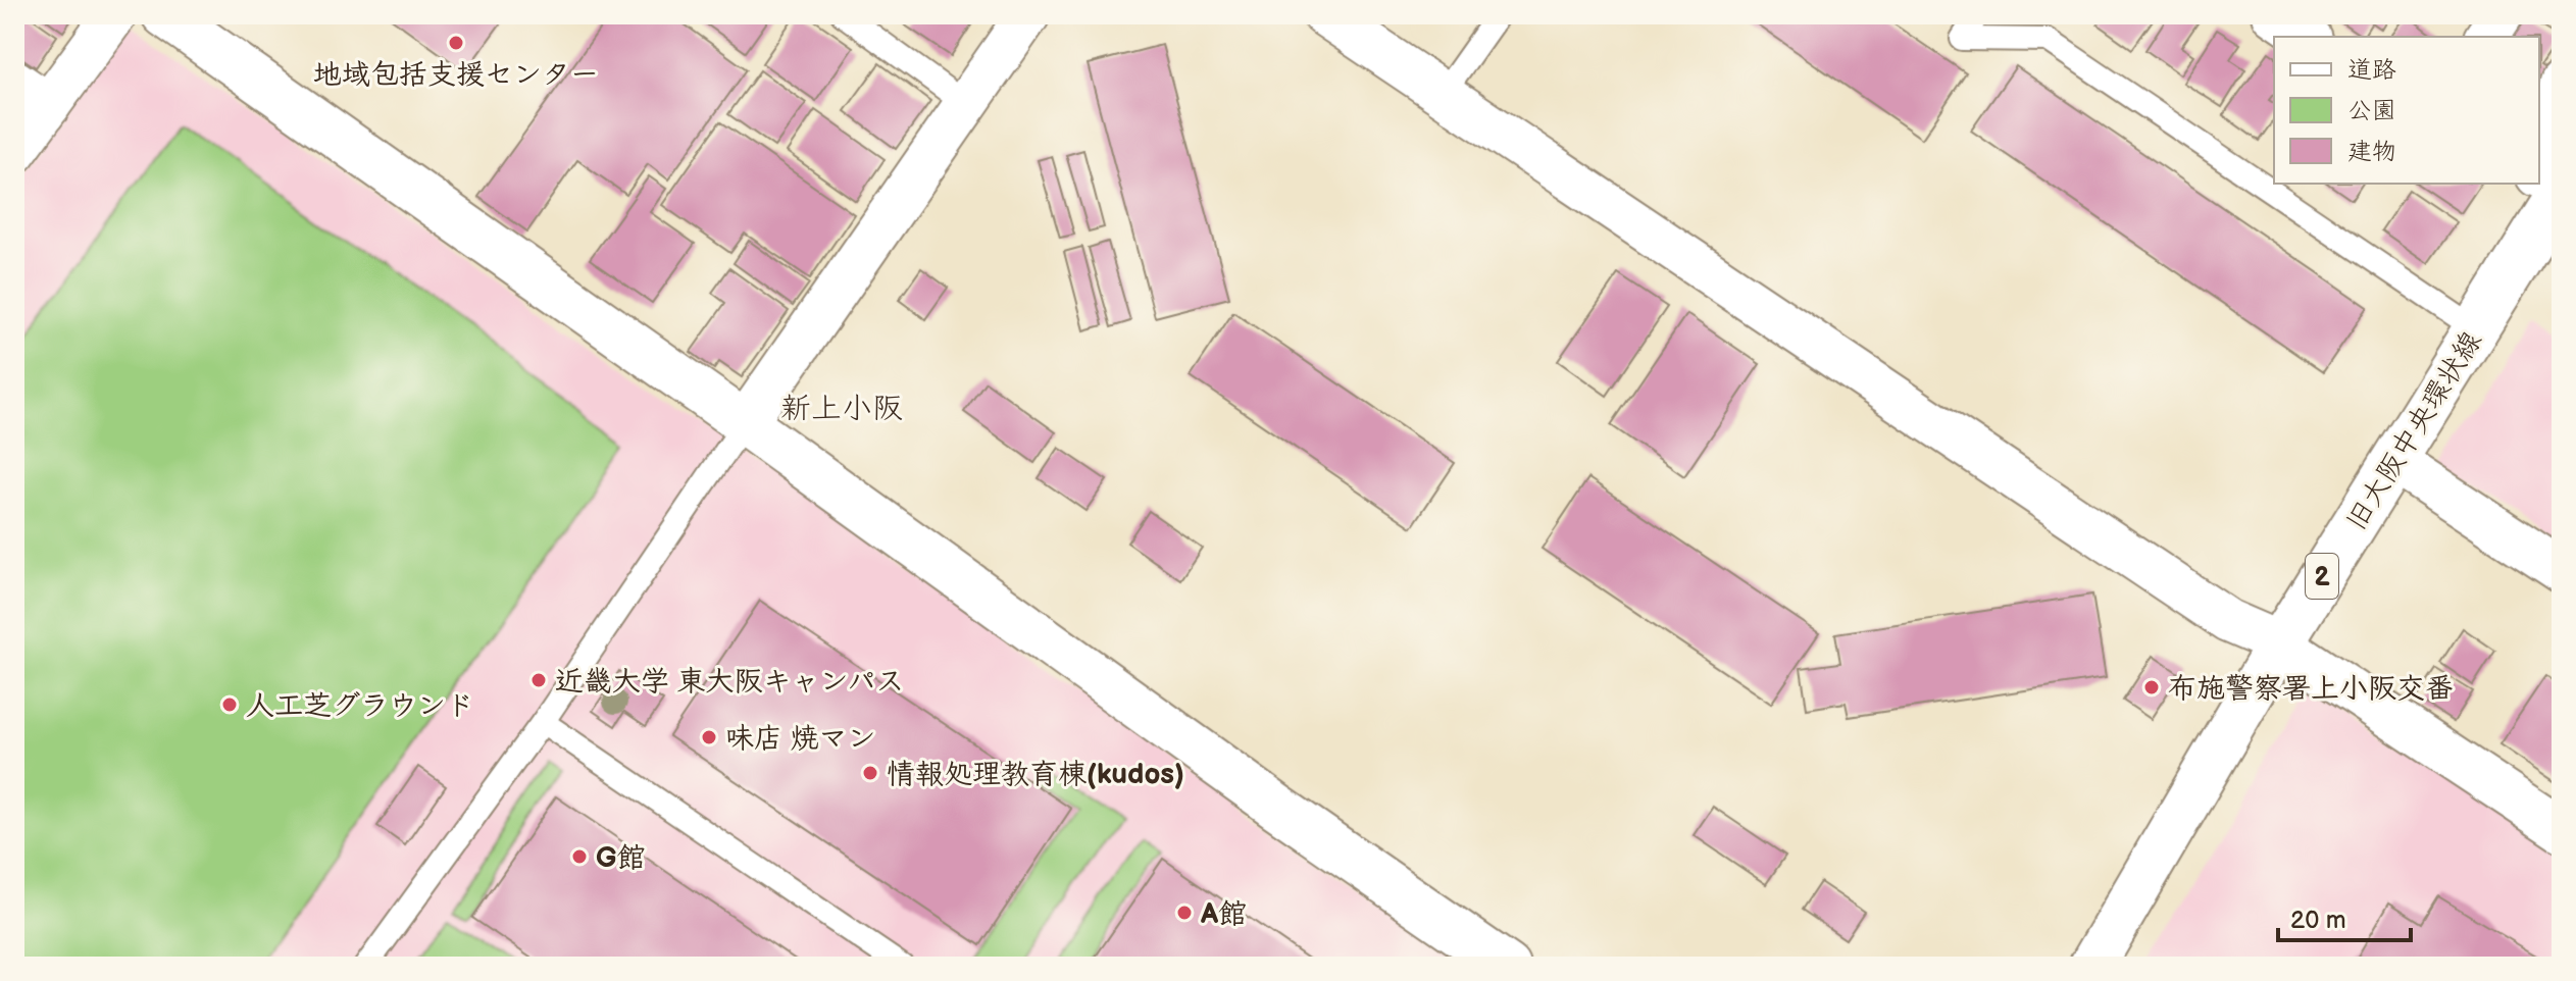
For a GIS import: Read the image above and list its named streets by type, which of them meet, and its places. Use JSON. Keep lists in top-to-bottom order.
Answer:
{
  "streets": {
    "street": ["旧大阪中央環状線", "2"]
  },
  "districts": ["新上小阪"],
  "places": [
    "地域包括支援センター",
    "近畿大学 東大阪キャンパス",
    "布施警察署上小阪交番",
    "人工芝グラウンド",
    "味店 焼マン",
    "情報処理教育棟(kudos)",
    "G館",
    "A館"
  ],
  "legend": ["道路", "公園", "建物"],
  "scale_bar": "20 m"
}
